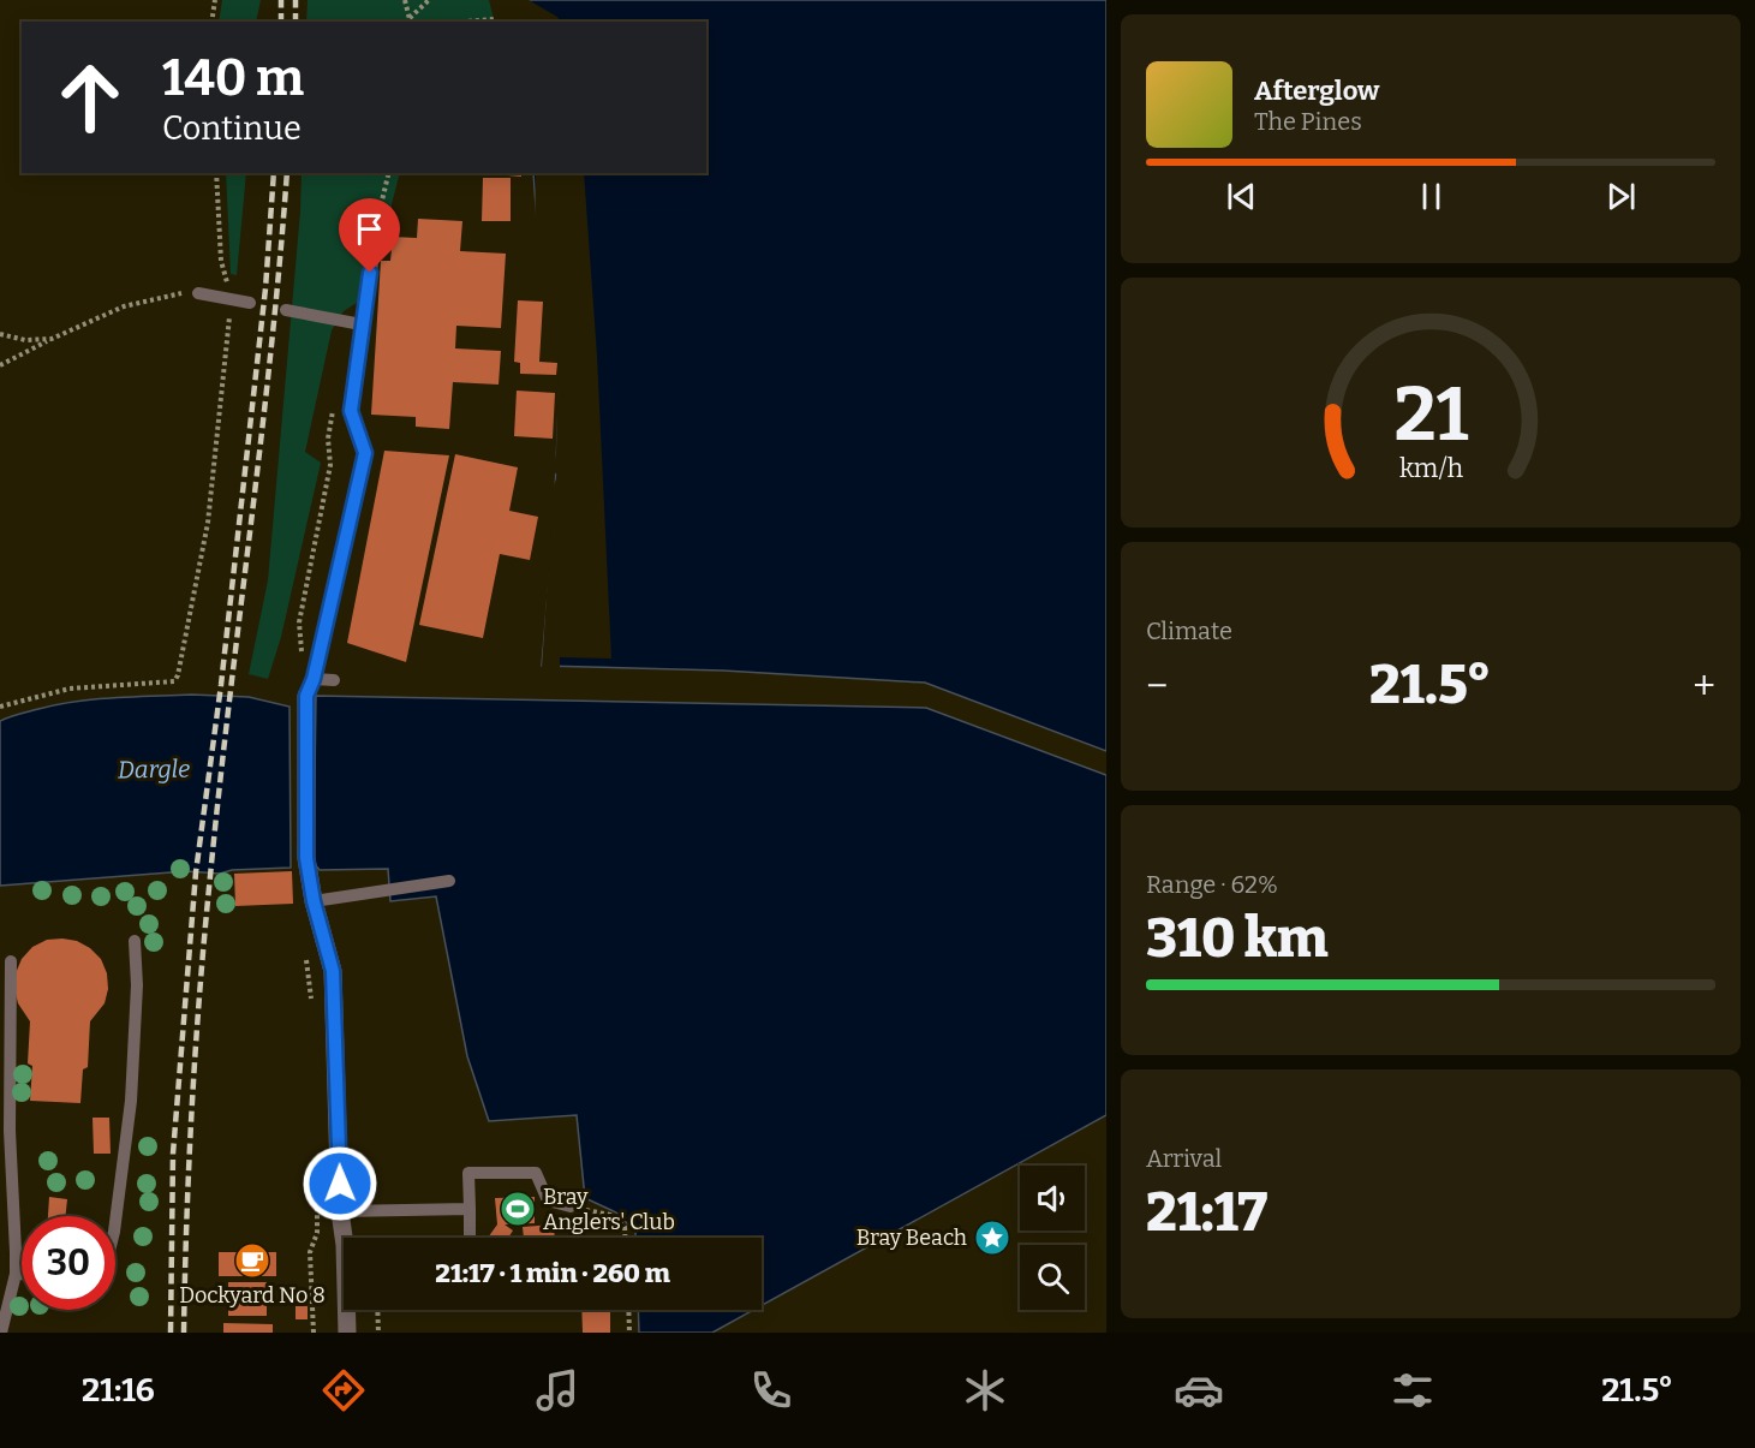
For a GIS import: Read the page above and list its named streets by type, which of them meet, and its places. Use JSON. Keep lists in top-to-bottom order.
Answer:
{
  "water": ["Dargle"],
  "places": {
    "sports": ["Bray Anglers' Club"],
    "place": ["Bray Beach"],
    "cafe": ["Dockyard No 8"]
  },
  "page": {
    "turn": ["140 m", "Continue"],
    "song": ["Afterglow", "The Pines"],
    "tile": [
      "Climate",
      ["Range · 62%", "310 km"],
      ["Arrival", "21:17"]
    ],
    "heat": ["−", "21.5°", "+"],
    "limit": "30",
    "trip": "21:17 · 1 min · 260 m",
    "tabs": ["21:16", "21.5°"],
    "gauge": ["21", "km/h"]
  }
}
